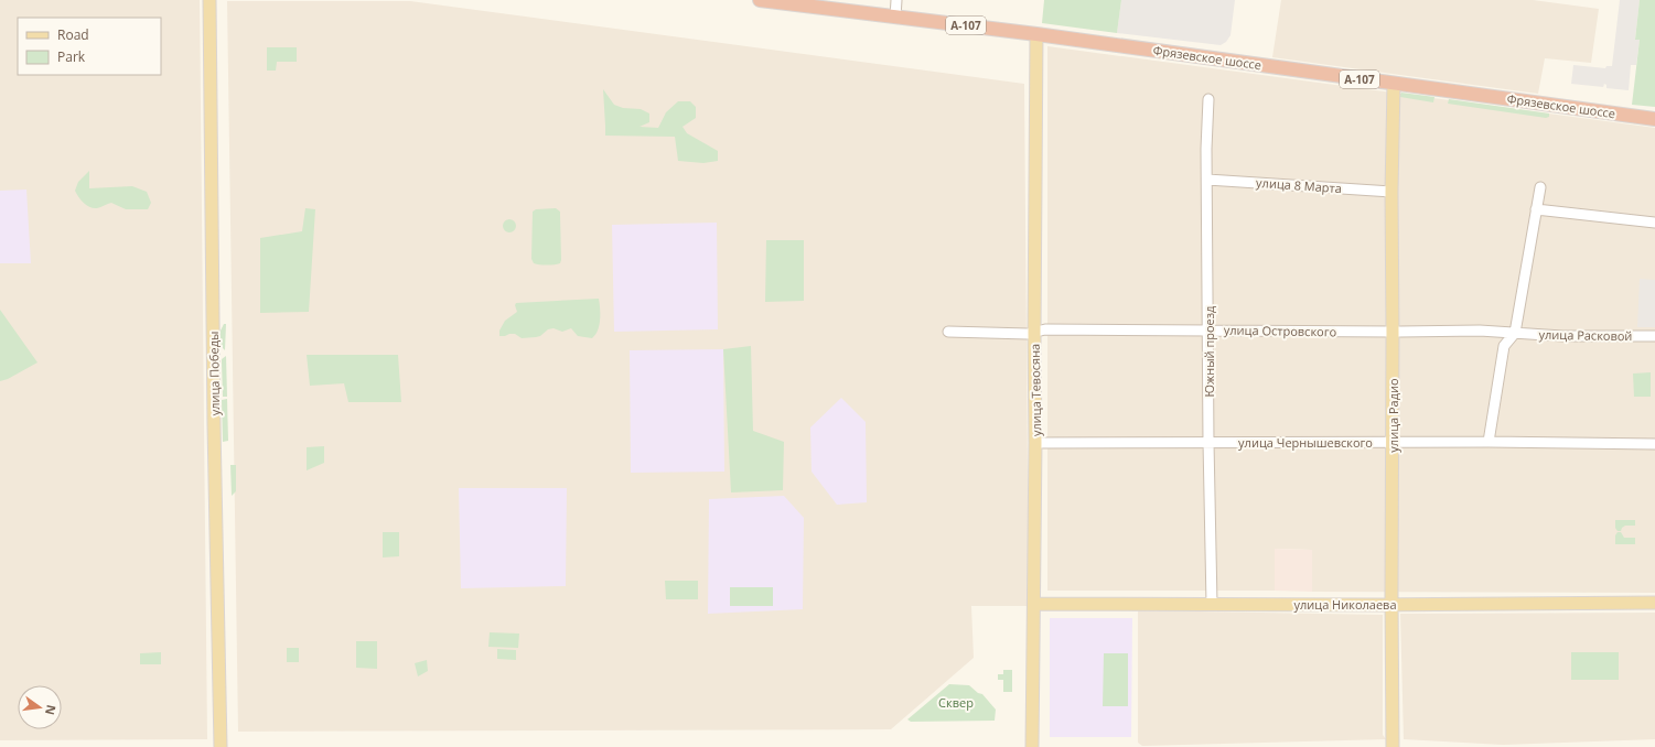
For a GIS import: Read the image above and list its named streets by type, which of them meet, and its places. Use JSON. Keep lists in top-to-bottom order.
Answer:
{
  "streets": {
    "highway": ["А-107", "Фрязевское шоссе"],
    "main road": [
      "улица Победы",
      "улица Тевосяна",
      "улица Радио",
      "улица Николаева"
    ],
    "street": [
      "улица 8 Марта",
      "улица Островского",
      "улица Расковой",
      "Южный проезд",
      "улица Чернышевского"
    ]
  },
  "crossings": [
    ["Фрязевское шоссе", "улица Тевосяна"],
    ["Фрязевское шоссе", "улица Радио"],
    ["улица 8 Марта", "Южный проезд"],
    ["улица 8 Марта", "улица Радио"],
    ["улица Островского", "улица Расковой"],
    ["улица Островского", "Южный проезд"],
    ["улица Островского", "улица Тевосяна"],
    ["улица Островского", "улица Радио"],
    ["Южный проезд", "улица Чернышевского"],
    ["Южный проезд", "улица Николаева"],
    ["улица Тевосяна", "улица Чернышевского"],
    ["улица Тевосяна", "улица Николаева"],
    ["улица Радио", "улица Чернышевского"],
    ["улица Радио", "улица Николаева"]
  ],
  "parks": ["Сквер"],
  "legend": ["Road", "Park"],
  "north": "right"
}
